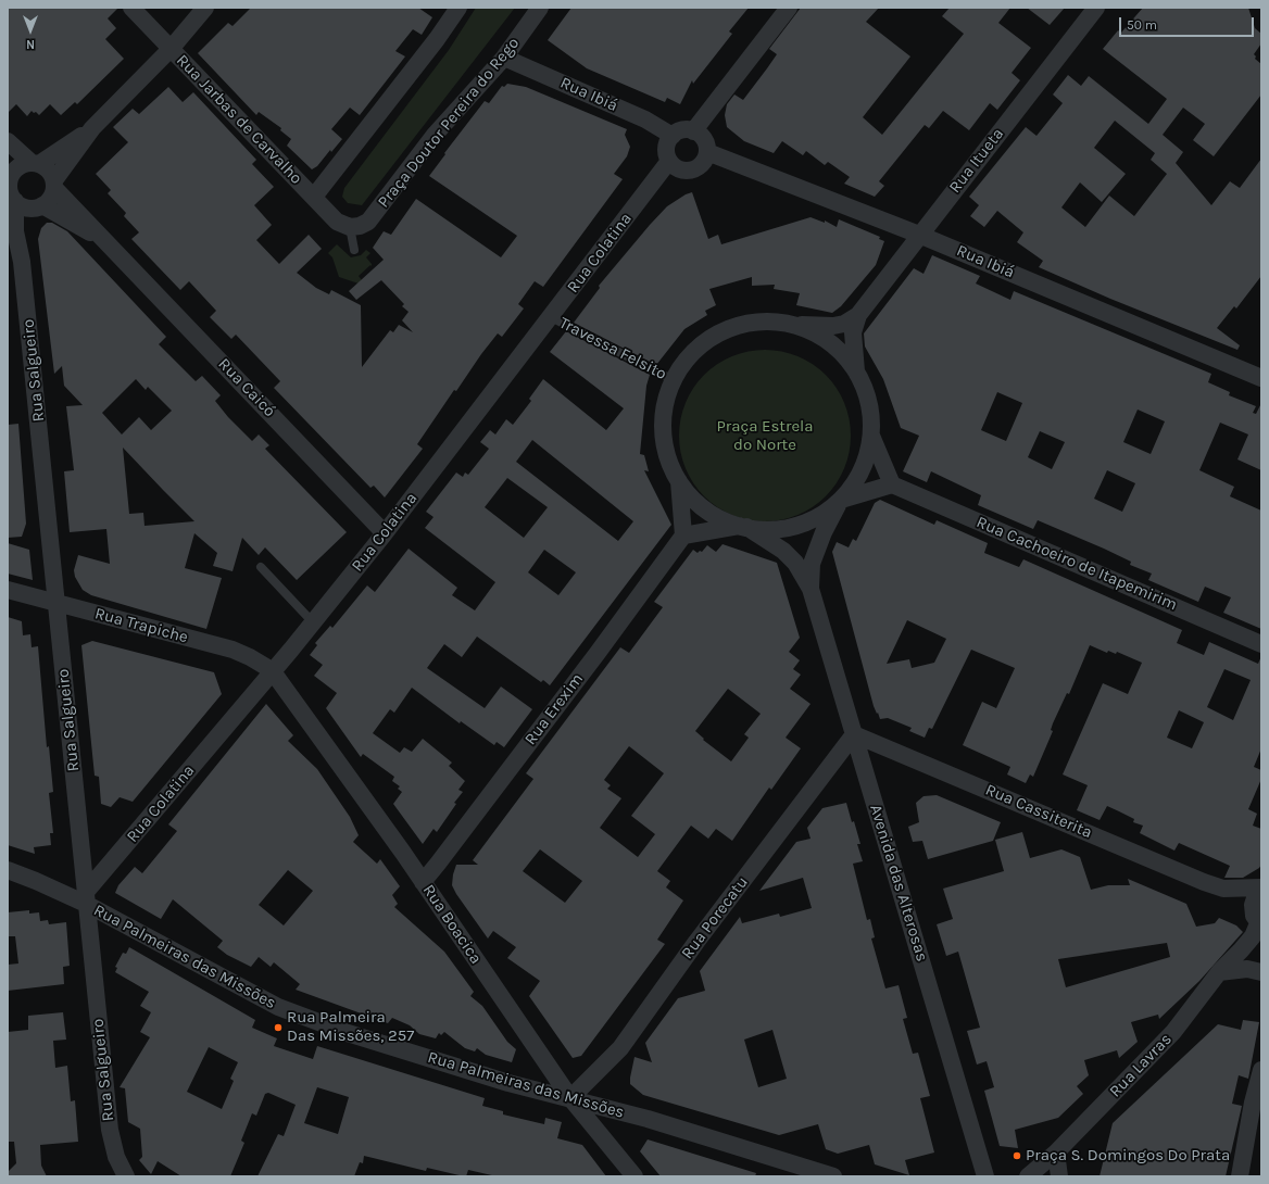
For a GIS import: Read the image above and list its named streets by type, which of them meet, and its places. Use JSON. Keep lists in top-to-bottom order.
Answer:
{
  "streets": {
    "street": [
      "Rua Ibiá",
      "Rua Jarbas de Carvalho",
      "Praça Doutor Pereira do Rego",
      "Rua Itueta",
      "Rua Colatina",
      "Rua Salgueiro",
      "Rua Caicó",
      "Rua Cachoeiro de Itapemirim",
      "Rua Trapiche",
      "Rua Erexim",
      "Rua Cassiterita",
      "Avenida das Alterosas",
      "Rua Porecatu",
      "Rua Boacica",
      "Rua Palmeiras das Missões",
      "Rua Lavras"
    ],
    "lane": ["Travessa Felsito"]
  },
  "crossings": [
    ["Rua Ibiá", "Praça Doutor Pereira do Rego"],
    ["Rua Ibiá", "Rua Itueta"],
    ["Rua Ibiá", "Rua Colatina"],
    ["Rua Jarbas de Carvalho", "Praça Doutor Pereira do Rego"],
    ["Rua Colatina", "Travessa Felsito"],
    ["Rua Colatina", "Rua Salgueiro"],
    ["Rua Colatina", "Rua Caicó"],
    ["Rua Colatina", "Rua Trapiche"],
    ["Rua Colatina", "Rua Boacica"],
    ["Rua Colatina", "Rua Palmeiras das Missões"],
    ["Rua Salgueiro", "Rua Caicó"],
    ["Rua Salgueiro", "Rua Trapiche"],
    ["Rua Salgueiro", "Rua Palmeiras das Missões"],
    ["Rua Trapiche", "Rua Boacica"],
    ["Rua Erexim", "Rua Boacica"],
    ["Rua Cassiterita", "Avenida das Alterosas"],
    ["Rua Cassiterita", "Rua Porecatu"],
    ["Rua Cassiterita", "Rua Lavras"],
    ["Avenida das Alterosas", "Rua Porecatu"],
    ["Rua Porecatu", "Rua Boacica"],
    ["Rua Porecatu", "Rua Palmeiras das Missões"],
    ["Rua Boacica", "Rua Palmeiras das Missões"]
  ],
  "parks": ["Praça Estrela do Norte"],
  "places": ["Rua Palmeira Das Missões, 257", "Praça S. Domingos Do Prata"],
  "scale_bar": "50 m",
  "north": "bottom"
}
